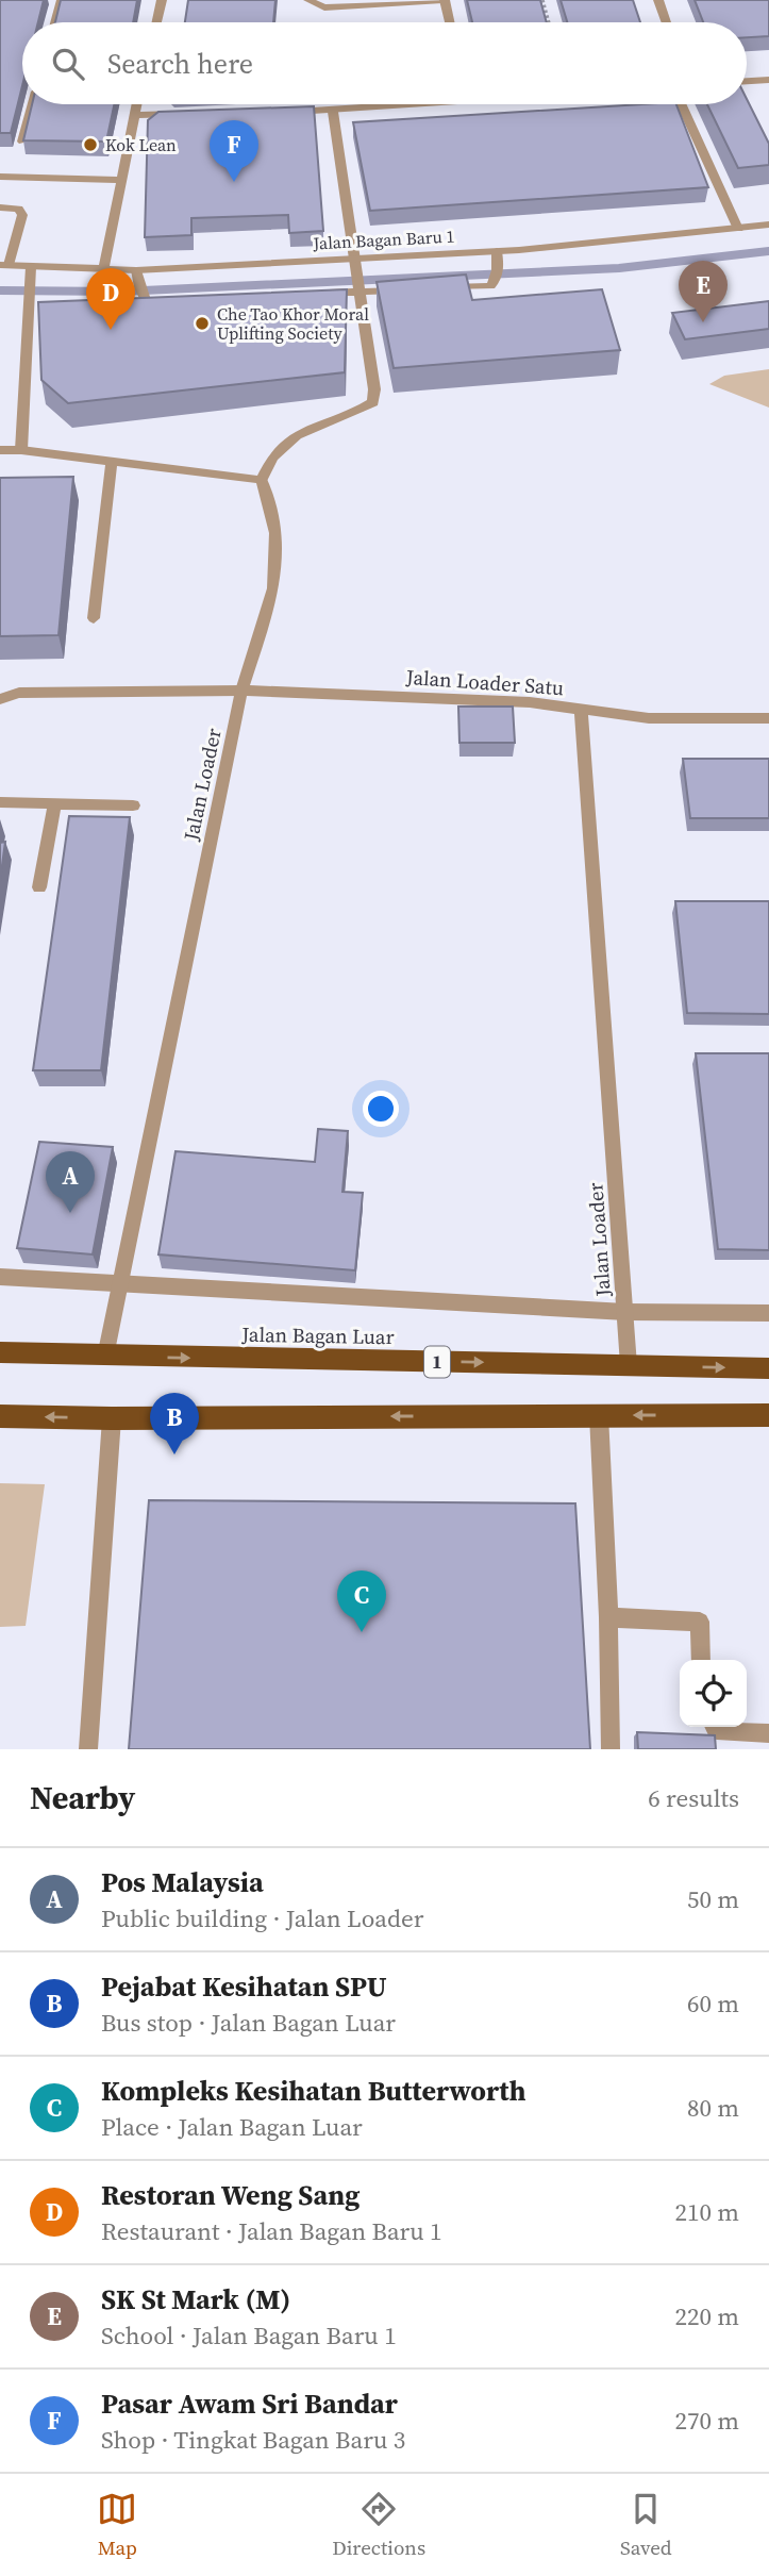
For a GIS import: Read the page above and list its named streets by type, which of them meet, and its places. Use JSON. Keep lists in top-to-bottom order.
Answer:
{
  "streets": {
    "main road": ["Jalan Bagan Luar", "1"],
    "street": ["Jalan Bagan Baru 1", "Jalan Loader Satu", "Jalan Loader"]
  },
  "crossings": [
    ["Jalan Loader Satu", "Jalan Loader"],
    ["Jalan Loader", "Jalan Bagan Luar"]
  ],
  "places": ["Kok Lean", "Che Tao Khor Moral Uplifting Society"],
  "page": {
    "search": "Search here",
    "pins": [
      "F",
      "E",
      "D",
      "A",
      "B",
      "C"
    ],
    "heading": ["Nearby", "6 results"],
    "list": [
      {
        "mark": "A",
        "name": "Pos Malaysia",
        "note": "Public building · Jalan Loader",
        "value": "50 m"
      },
      {
        "mark": "B",
        "name": "Pejabat Kesihatan SPU",
        "note": "Bus stop · Jalan Bagan Luar",
        "value": "60 m"
      },
      {
        "mark": "C",
        "name": "Kompleks Kesihatan Butterworth",
        "note": "Place · Jalan Bagan Luar",
        "value": "80 m"
      },
      {
        "mark": "D",
        "name": "Restoran Weng Sang",
        "note": "Restaurant · Jalan Bagan Baru 1",
        "value": "210 m"
      },
      {
        "mark": "E",
        "name": "SK St Mark (M)",
        "note": "School · Jalan Bagan Baru 1",
        "value": "220 m"
      },
      {
        "mark": "F",
        "name": "Pasar Awam Sri Bandar",
        "note": "Shop · Tingkat Bagan Baru 3",
        "value": "270 m"
      }
    ],
    "nav": ["Map", "Directions", "Saved"]
  }
}
